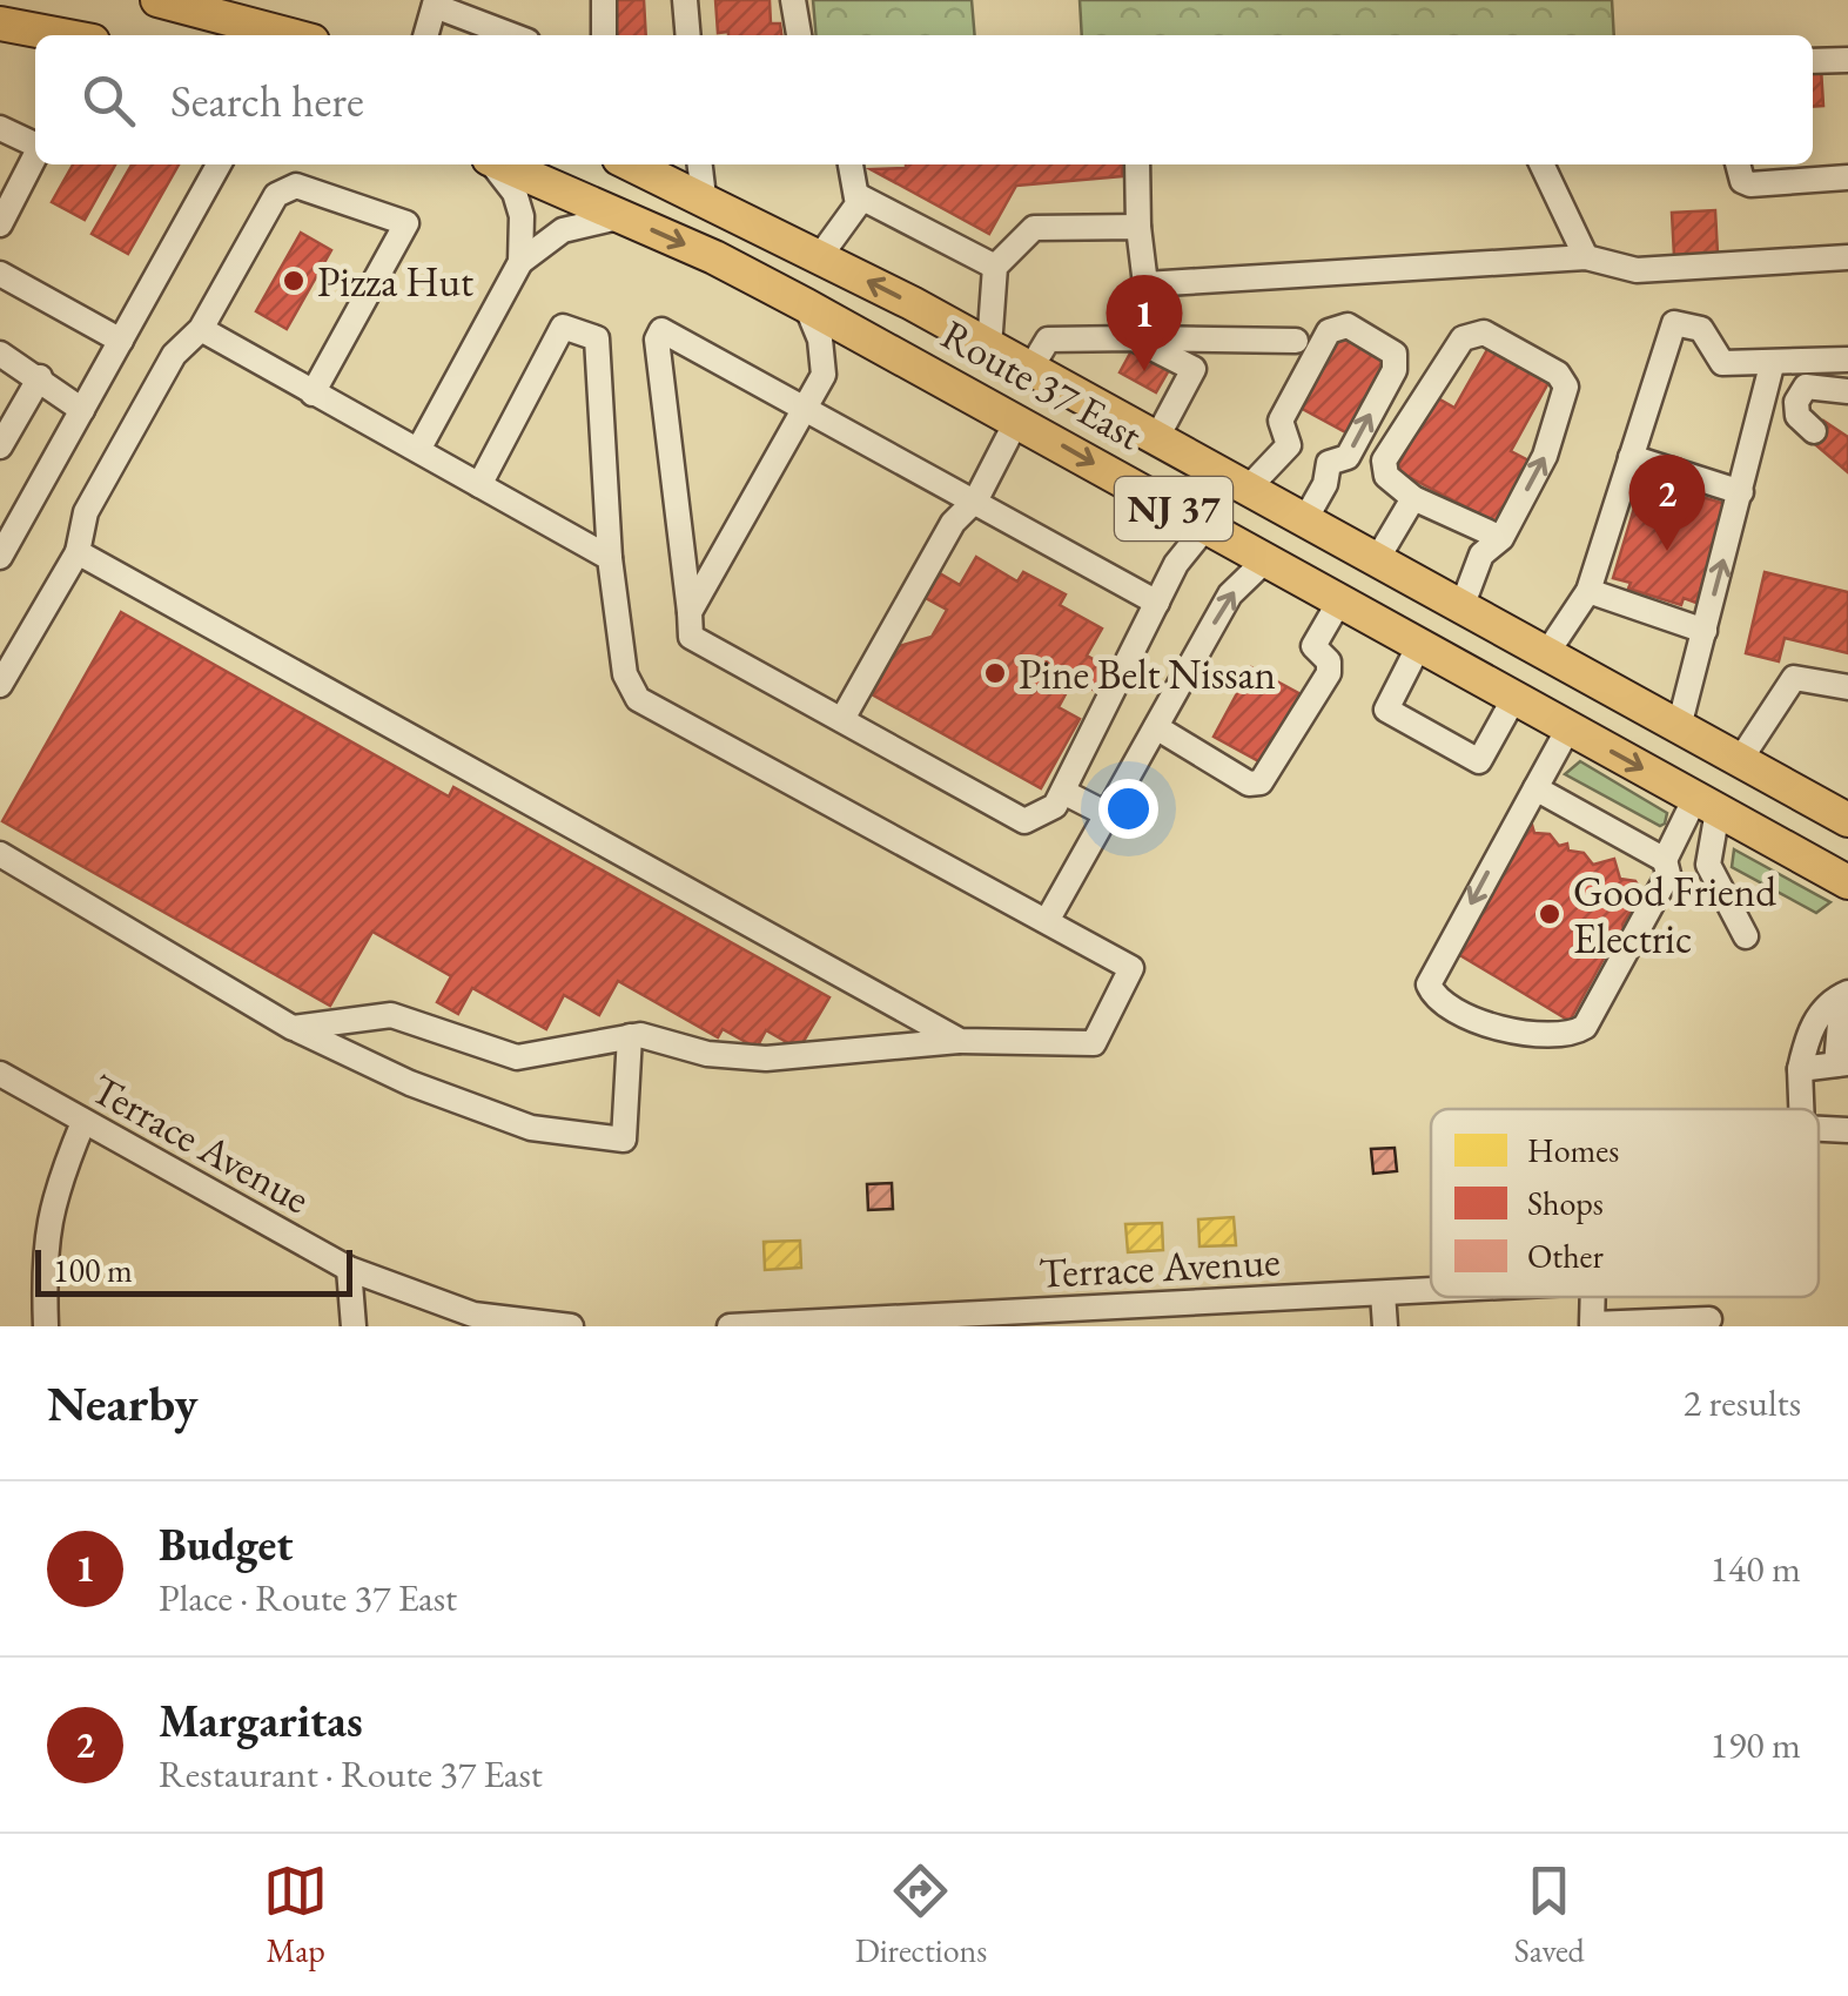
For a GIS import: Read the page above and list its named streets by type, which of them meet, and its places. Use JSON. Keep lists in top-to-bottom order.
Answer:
{
  "streets": {
    "highway": ["Route 37 East", "NJ 37"],
    "street": ["Terrace Avenue"]
  },
  "places": ["Pizza Hut", "Pine Belt Nissan", "Good Friend Electric"],
  "legend": ["Homes", "Shops", "Other"],
  "scale_bar": "100 m",
  "page": {
    "search": "Search here",
    "pins": ["1", "2"],
    "scale": "100 m",
    "heading": ["Nearby", "2 results"],
    "list": [
      {
        "mark": "1",
        "name": "Budget",
        "note": "Place · Route 37 East",
        "value": "140 m"
      },
      {
        "mark": "2",
        "name": "Margaritas",
        "note": "Restaurant · Route 37 East",
        "value": "190 m"
      }
    ],
    "nav": ["Map", "Directions", "Saved"]
  }
}
